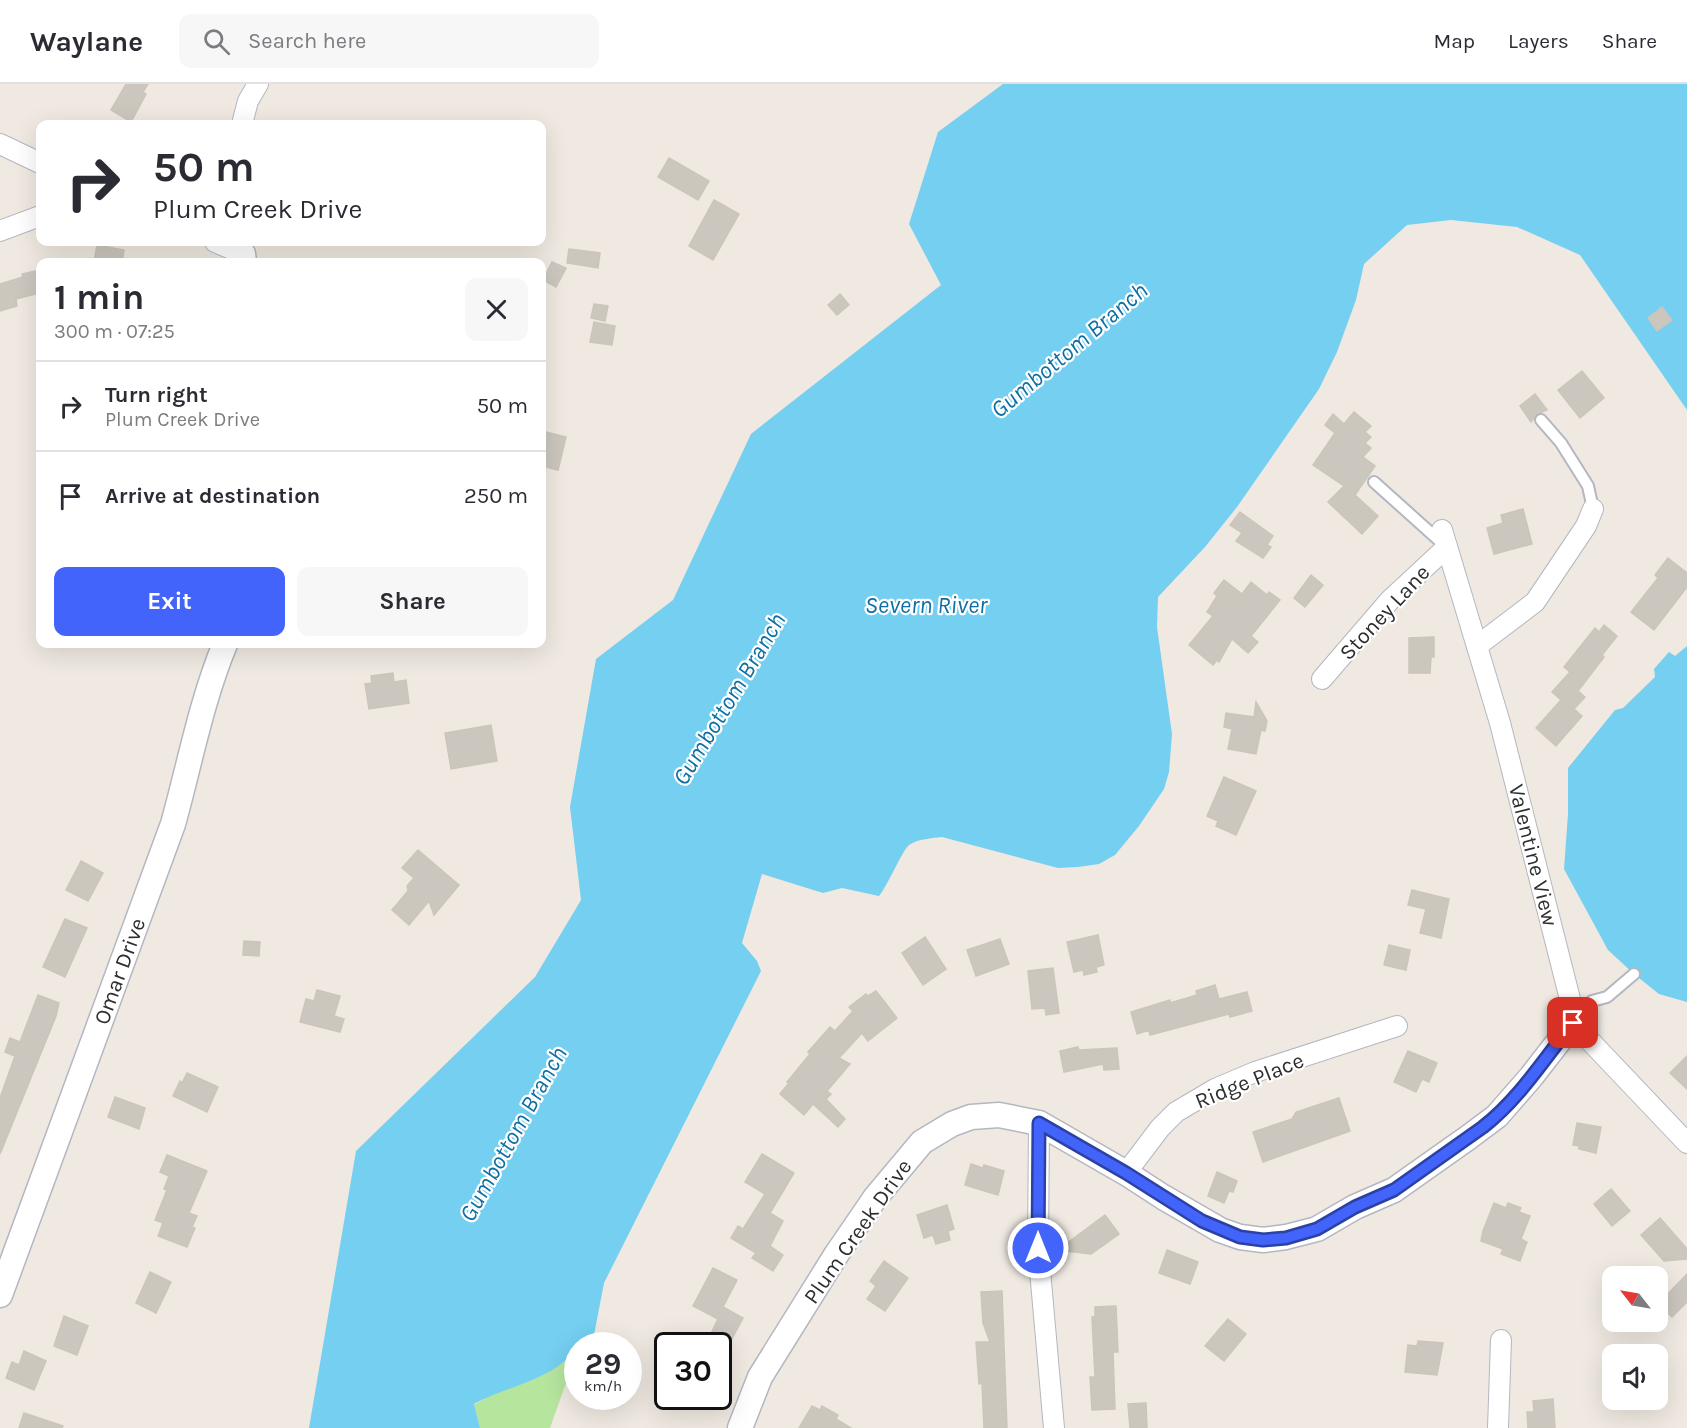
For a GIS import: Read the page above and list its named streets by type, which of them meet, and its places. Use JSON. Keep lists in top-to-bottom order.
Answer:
{
  "streets": {
    "street": [
      "Stoney Lane",
      "Valentine View",
      "Omar Drive",
      "Ridge Place",
      "Plum Creek Drive"
    ]
  },
  "crossings": [
    ["Stoney Lane", "Valentine View"],
    ["Valentine View", "Plum Creek Drive"],
    ["Ridge Place", "Plum Creek Drive"]
  ],
  "water": ["Gumbottom Branch", "Severn River"],
  "north": "top left",
  "page": {
    "header": "Waylane",
    "search": "Search here",
    "nav": ["Map", "Layers", "Share"],
    "turn": ["50 m", "Plum Creek Drive"],
    "heading": ["1 min", "300 m · 07:25"],
    "list": [
      {
        "name": "Turn right",
        "note": "Plum Creek Drive",
        "value": "50 m"
      },
      {
        "name": "Arrive at destination",
        "value": "250 m"
      }
    ],
    "buttons": ["Exit", "Share"],
    "speed": "29 km/h",
    "limit": "30"
  }
}
